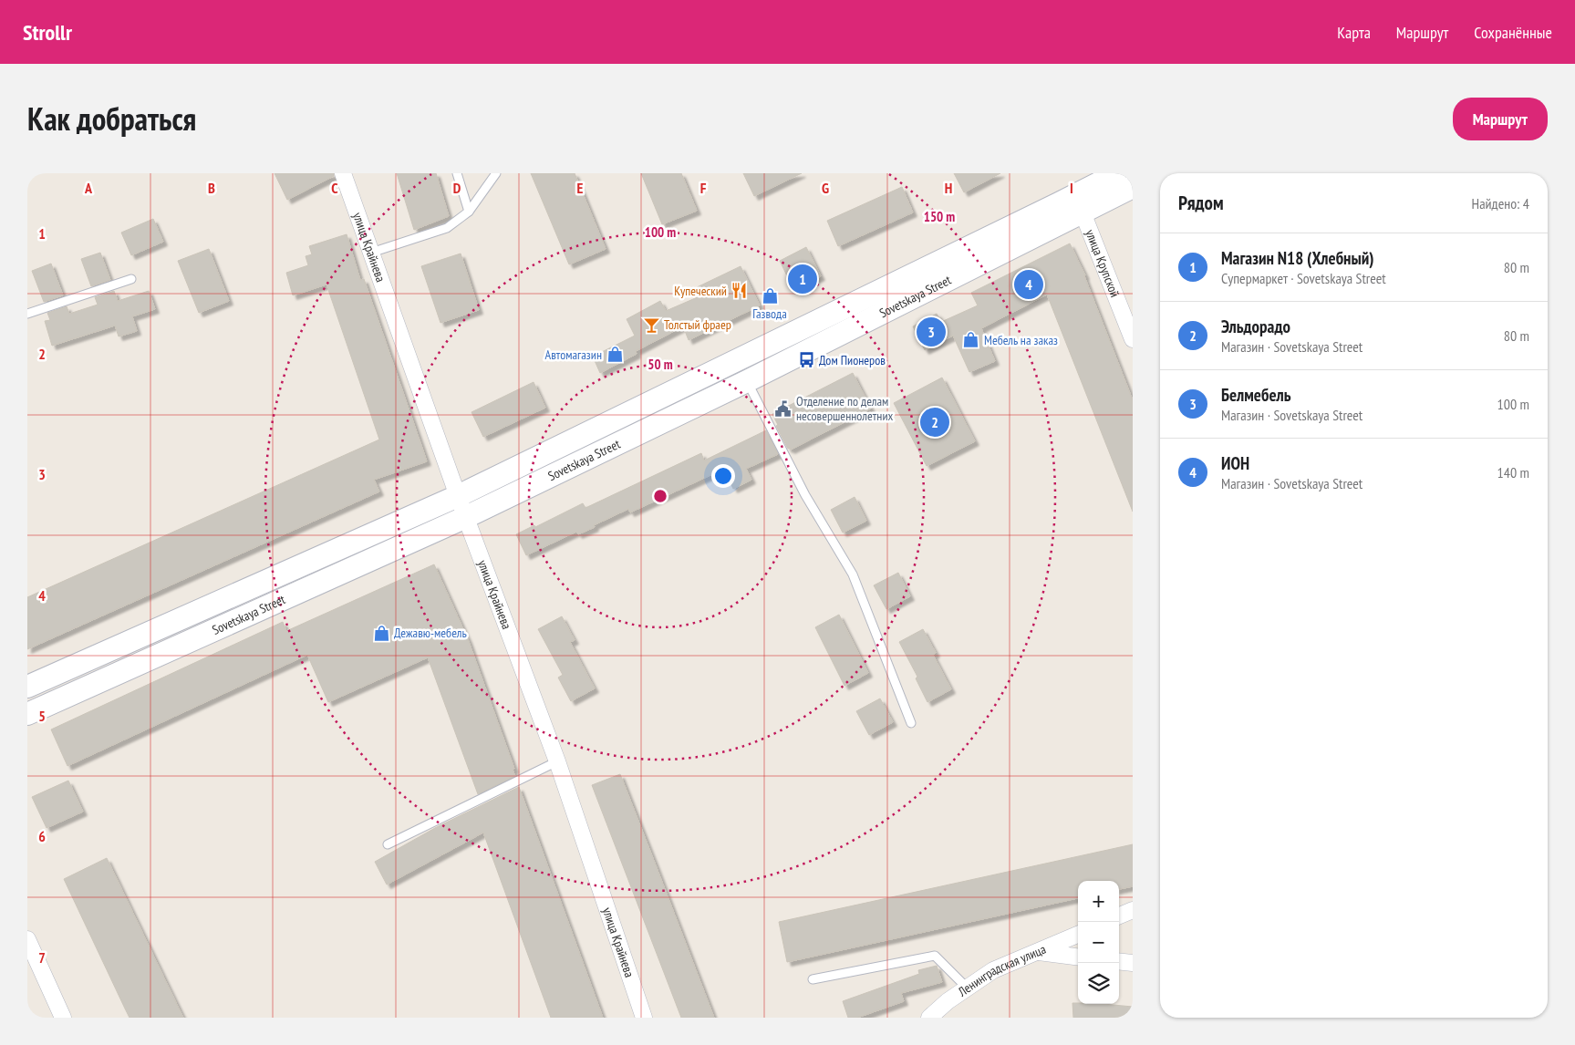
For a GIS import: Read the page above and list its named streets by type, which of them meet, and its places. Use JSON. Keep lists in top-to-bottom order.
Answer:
{
  "streets": {
    "street": [
      "улица Крайнева",
      "улица Крупской",
      "Sovetskaya Street",
      "Ленинградская улица"
    ]
  },
  "crossings": [
    ["улица Крайнева", "Sovetskaya Street"],
    ["улица Крупской", "Sovetskaya Street"]
  ],
  "places": {
    "restaurant": ["Купеческий"],
    "shop": [
      "Газвода",
      "Мебель на заказ",
      "Автомагазин",
      "Дежавю-мебель"
    ],
    "bar": ["Толстый фраер"],
    "bus stop": ["Дом Пионеров"],
    "public building": ["Отделение по делам несовершеннолетних"]
  },
  "page": {
    "header": "Strollr",
    "nav": ["Карта", "Маршрут", "Сохранённые"],
    "title": "Как добраться",
    "buttons": "Маршрут",
    "heading": ["Рядом", "Найдено: 4"],
    "list": [
      {
        "mark": "1",
        "name": "Магазин N18 (Хлебный)",
        "note": "Супермаркет · Sovetskaya Street",
        "value": "80 m"
      },
      {
        "mark": "2",
        "name": "Эльдорадо",
        "note": "Магазин · Sovetskaya Street",
        "value": "80 m"
      },
      {
        "mark": "3",
        "name": "Белмебель",
        "note": "Магазин · Sovetskaya Street",
        "value": "100 m"
      },
      {
        "mark": "4",
        "name": "ИОН",
        "note": "Магазин · Sovetskaya Street",
        "value": "140 m"
      }
    ],
    "pins": [
      "1",
      "4",
      "3",
      "2"
    ],
    "map_buttons": ["+", "−"]
  },
  "grid": {
    "columns": [
      "A",
      "B",
      "C",
      "D",
      "E",
      "F",
      "G",
      "H",
      "I"
    ],
    "rows": [
      "1",
      "2",
      "3",
      "4",
      "5",
      "6",
      "7"
    ]
  },
  "rings": ["150 m", "100 m", "50 m"]
}
